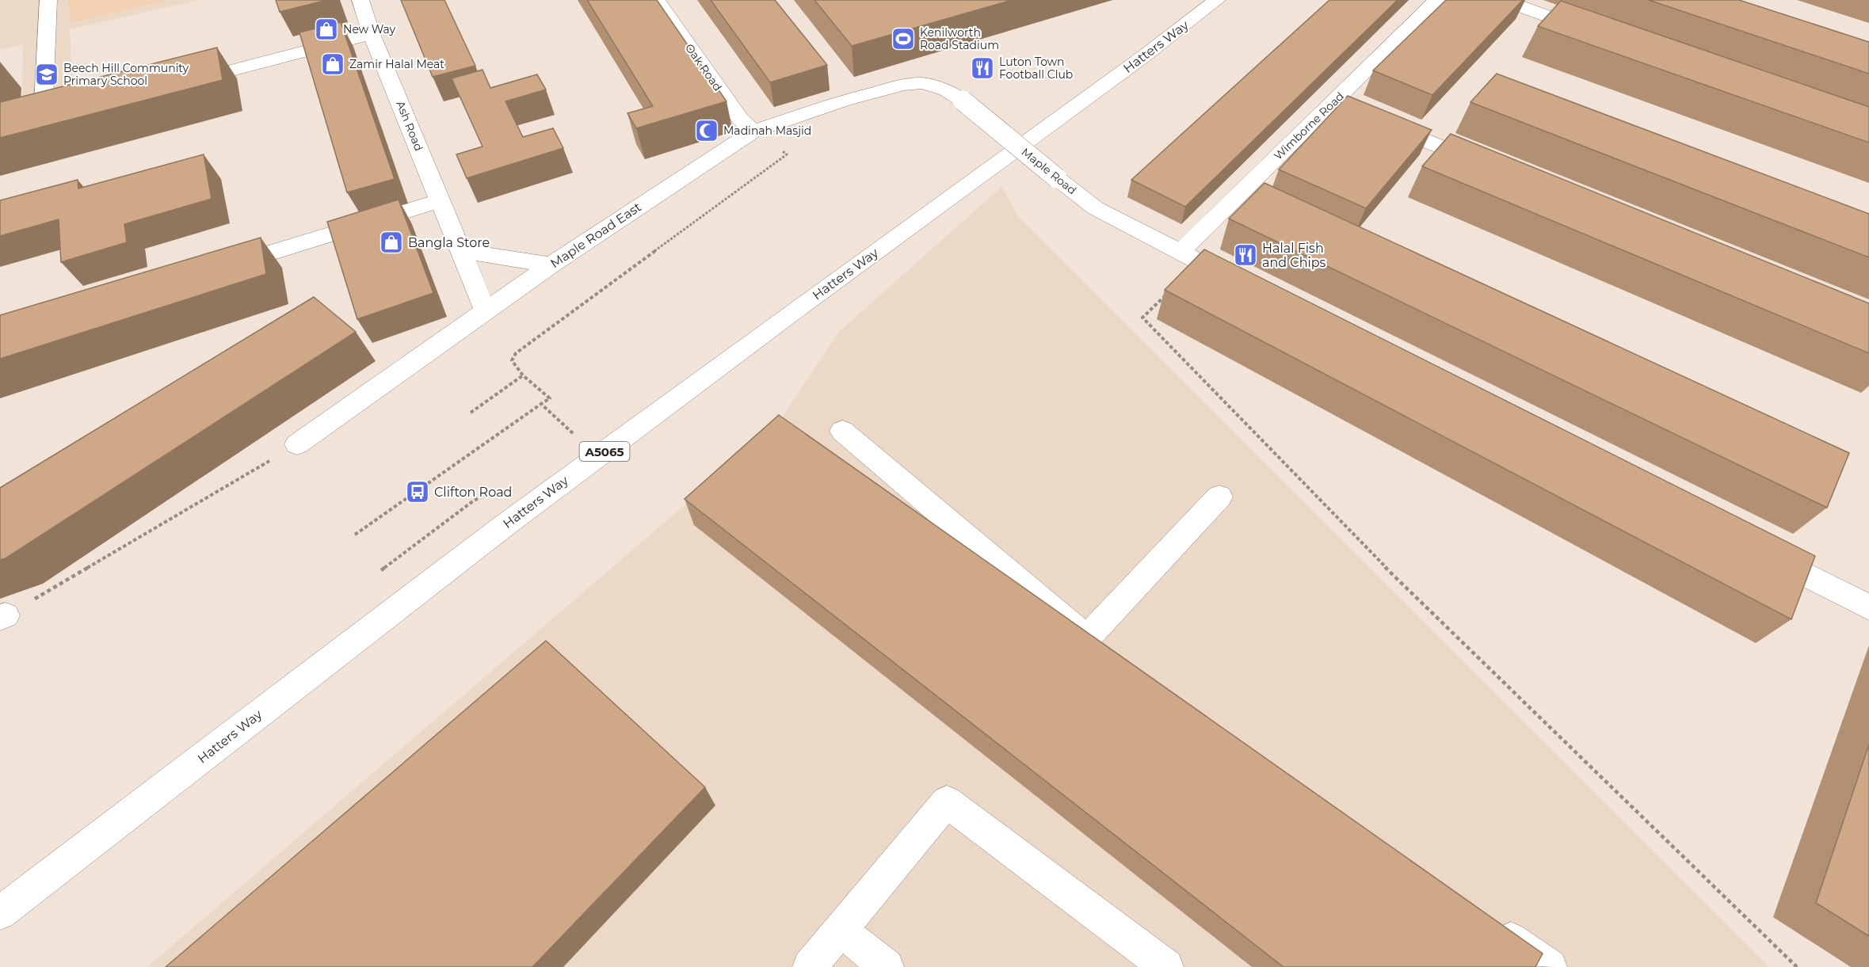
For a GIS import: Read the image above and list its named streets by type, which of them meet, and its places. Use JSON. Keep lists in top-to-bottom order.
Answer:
{
  "streets": {
    "street": [
      "Hatters Way",
      "Oak Road",
      "Ash Road",
      "Wimborne Road",
      "Maple Road",
      "Maple Road East",
      "A5065"
    ]
  },
  "crossings": [
    ["Oak Road", "Maple Road East"],
    ["Ash Road", "Maple Road East"],
    ["Wimborne Road", "Maple Road"],
    ["Maple Road", "Maple Road East"]
  ],
  "places": {
    "shop": ["New Way", "Zamir Halal Meat", "Bangla Store"],
    "sports": ["Kenilworth Road Stadium"],
    "restaurant": ["Luton Town Football Club", "Halal Fish and Chips"],
    "school or university": ["Beech Hill Community Primary School"],
    "mosque": ["Madinah Masjid"],
    "bus stop": ["Clifton Road"]
  }
}
